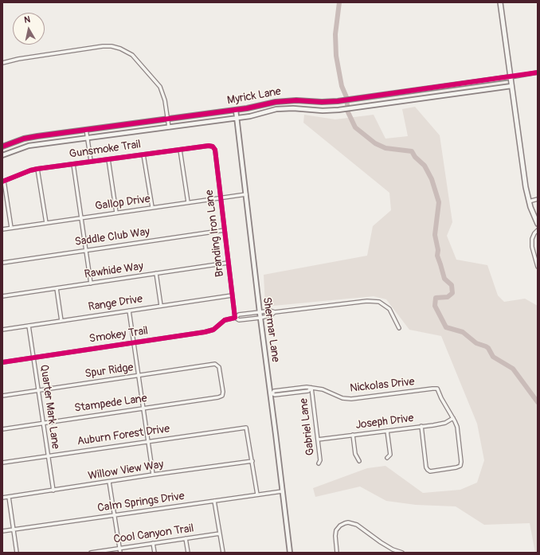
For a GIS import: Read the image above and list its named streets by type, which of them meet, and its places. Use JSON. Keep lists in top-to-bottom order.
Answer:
{
  "streets": {
    "street": [
      "Myrick Lane",
      "Gunsmoke Trail",
      "Gallop Drive",
      "Branding Iron Lane",
      "Saddle Club Way",
      "Rawhide Way",
      "Range Drive",
      "Shermar Lane",
      "Smokey Trail",
      "Spur Ridge",
      "Nickolas Drive",
      "Stampede Lane",
      "Quarter Mark Lane",
      "Joseph Drive",
      "Gabriel Lane",
      "Auburn Forest Drive",
      "Willow View Way",
      "Calm Springs Drive",
      "Cool Canyon Trail"
    ]
  },
  "crossings": [
    ["Myrick Lane", "Shermar Lane"],
    ["Gunsmoke Trail", "Branding Iron Lane"],
    ["Gallop Drive", "Branding Iron Lane"],
    ["Gallop Drive", "Shermar Lane"],
    ["Branding Iron Lane", "Saddle Club Way"],
    ["Branding Iron Lane", "Rawhide Way"],
    ["Branding Iron Lane", "Range Drive"],
    ["Branding Iron Lane", "Smokey Trail"],
    ["Range Drive", "Quarter Mark Lane"],
    ["Shermar Lane", "Smokey Trail"],
    ["Shermar Lane", "Nickolas Drive"],
    ["Shermar Lane", "Calm Springs Drive"],
    ["Smokey Trail", "Quarter Mark Lane"],
    ["Spur Ridge", "Stampede Lane"],
    ["Spur Ridge", "Quarter Mark Lane"],
    ["Nickolas Drive", "Joseph Drive"],
    ["Nickolas Drive", "Gabriel Lane"],
    ["Stampede Lane", "Quarter Mark Lane"],
    ["Quarter Mark Lane", "Auburn Forest Drive"],
    ["Quarter Mark Lane", "Willow View Way"],
    ["Joseph Drive", "Gabriel Lane"],
    ["Auburn Forest Drive", "Willow View Way"]
  ],
  "north": "top"
}
